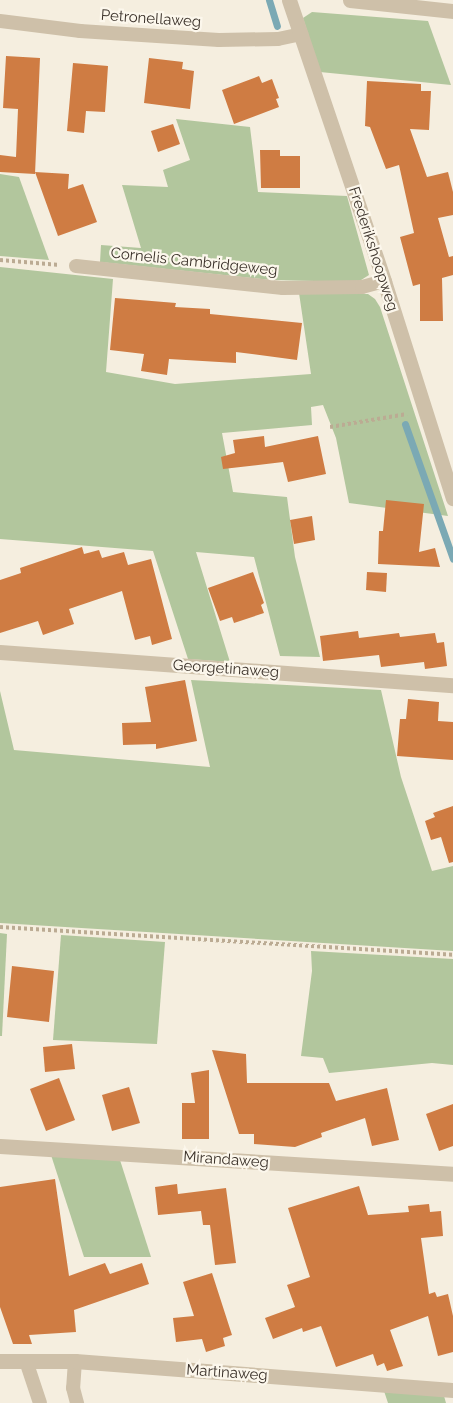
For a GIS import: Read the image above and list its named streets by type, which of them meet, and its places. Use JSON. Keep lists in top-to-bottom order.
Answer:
{
  "streets": {
    "street": [
      "Frederikshoopweg",
      "Georgetinaweg",
      "Mirandaweg",
      "Martinaweg"
    ],
    "lane": ["Petronellaweg", "Cornelis Cambridgeweg"]
  },
  "crossings": [
    ["Petronellaweg", "Frederikshoopweg"],
    ["Frederikshoopweg", "Cornelis Cambridgeweg"]
  ]
}
